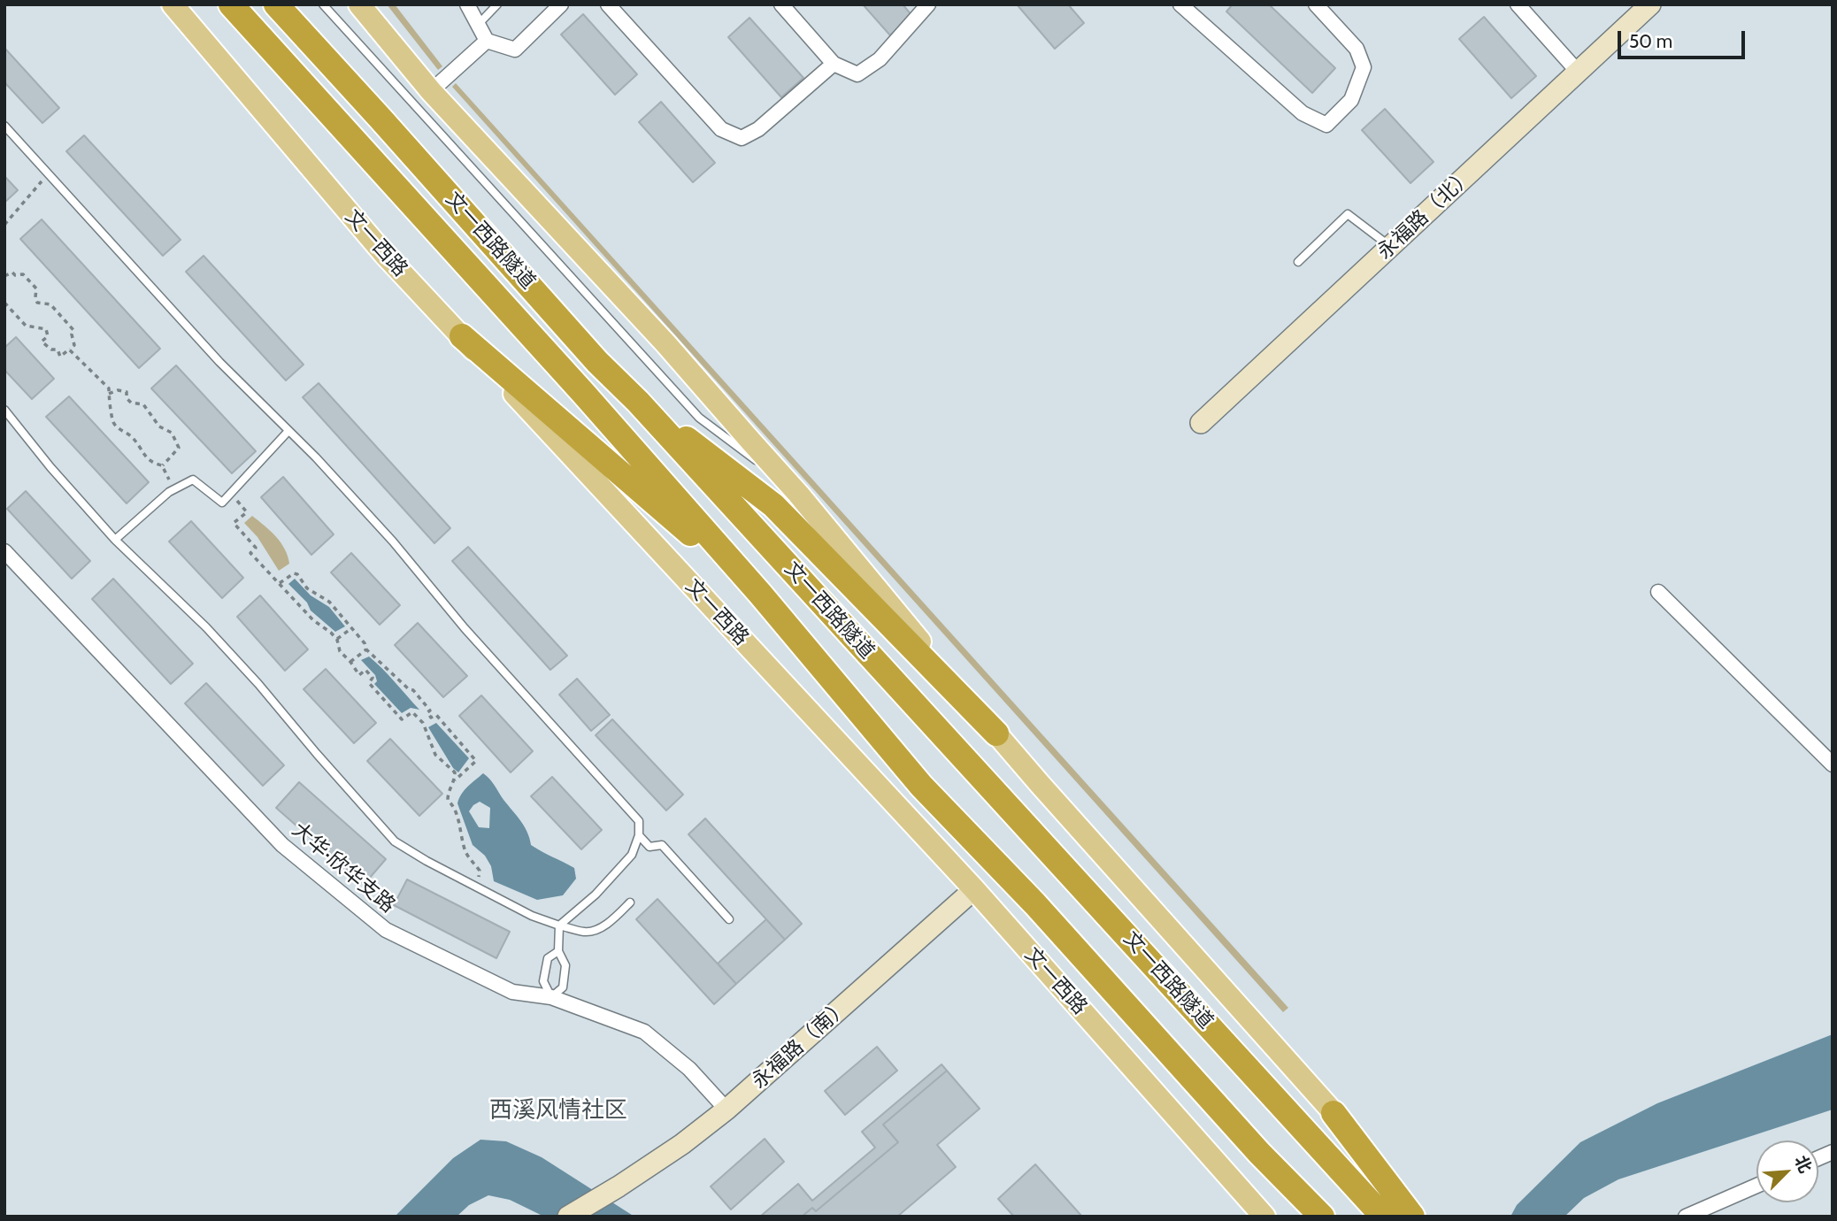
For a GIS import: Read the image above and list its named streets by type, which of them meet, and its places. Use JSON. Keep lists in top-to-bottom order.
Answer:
{
  "streets": {
    "highway": ["文一西路隧道"],
    "main road": ["文一西路"],
    "street": ["永福路（北）", "大华·欣华支路", "永福路（南）"]
  },
  "crossings": [
    ["文一西路", "永福路（南）"],
    ["大华·欣华支路", "永福路（南）"]
  ],
  "districts": ["西溪风情社区"],
  "scale_bar": "50 m",
  "north": "top right"
}
